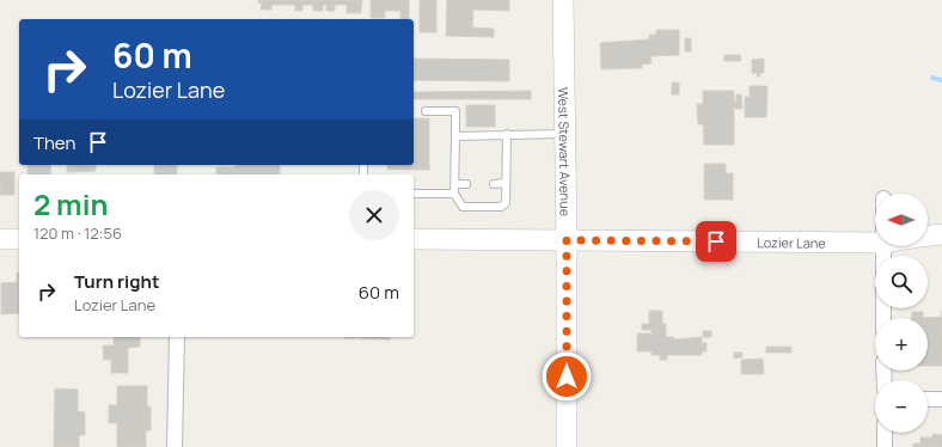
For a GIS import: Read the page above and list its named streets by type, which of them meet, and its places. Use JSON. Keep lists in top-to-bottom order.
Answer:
{
  "streets": {
    "main road": ["West Stewart Avenue", "Lozier Lane"]
  },
  "crossings": [
    ["West Stewart Avenue", "Lozier Lane"]
  ],
  "north": "left",
  "page": {
    "turn": ["60 m", "Lozier Lane"],
    "then": "Then",
    "heading": ["2 min", "120 m · 12:56"],
    "map_buttons": ["+", "−"],
    "list": [
      {
        "name": "Turn right",
        "note": "Lozier Lane",
        "value": "60 m"
      }
    ]
  }
}
